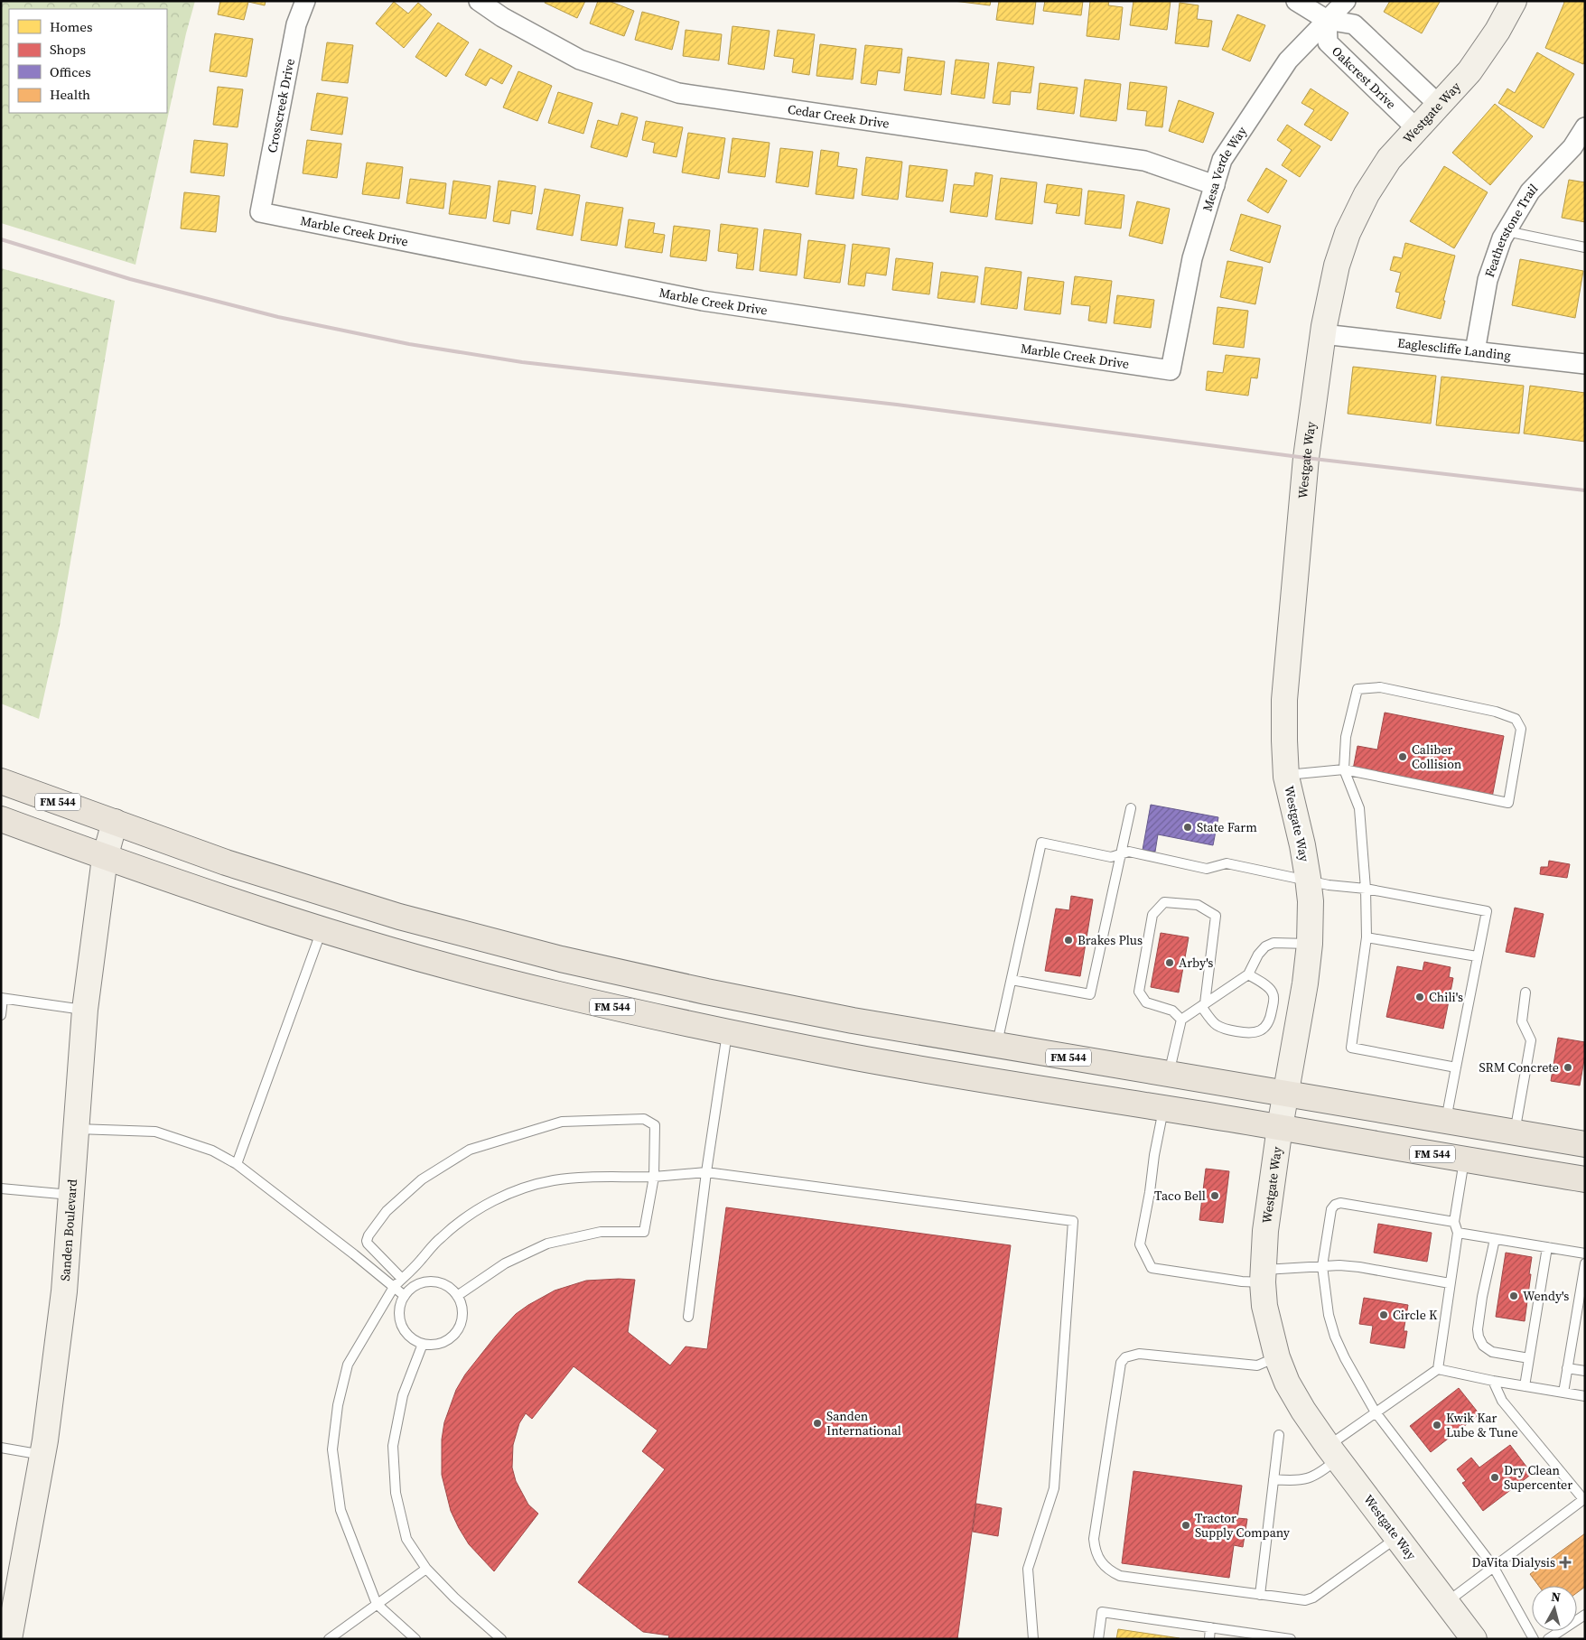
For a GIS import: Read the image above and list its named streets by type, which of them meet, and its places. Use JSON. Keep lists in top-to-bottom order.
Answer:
{
  "streets": {
    "main road": ["FM 544"],
    "street": [
      "Oakcrest Drive",
      "Crosscreek Drive",
      "Westgate Way",
      "Cedar Creek Drive",
      "Mesa Verde Way",
      "Marble Creek Drive",
      "Featherstone Trail",
      "Eaglescliffe Landing",
      "Sanden Boulevard"
    ]
  },
  "crossings": [
    ["Oakcrest Drive", "Westgate Way"],
    ["Oakcrest Drive", "Mesa Verde Way"],
    ["Crosscreek Drive", "Marble Creek Drive"],
    ["Westgate Way", "Eaglescliffe Landing"],
    ["Westgate Way", "FM 544"],
    ["Cedar Creek Drive", "Mesa Verde Way"],
    ["Mesa Verde Way", "Marble Creek Drive"],
    ["Featherstone Trail", "Eaglescliffe Landing"],
    ["FM 544", "Sanden Boulevard"]
  ],
  "places": {
    "other": [
      "Caliber Collision",
      "State Farm",
      "Brakes Plus",
      "Arby's",
      "Chili's",
      "SRM Concrete",
      "Taco Bell",
      "Wendy's",
      "Circle K",
      "Sanden International",
      "Kwik Kar Lube & Tune",
      "Dry Clean Supercenter",
      "Tractor Supply Company"
    ],
    "health": ["DaVita Dialysis"]
  },
  "legend": [
    "Homes",
    "Shops",
    "Offices",
    "Health"
  ],
  "north": "top"
}
